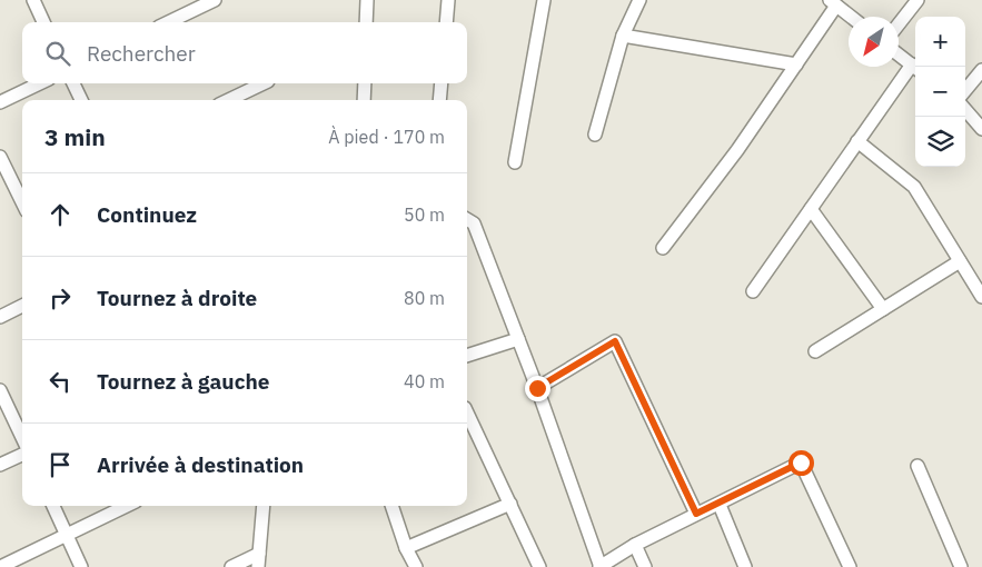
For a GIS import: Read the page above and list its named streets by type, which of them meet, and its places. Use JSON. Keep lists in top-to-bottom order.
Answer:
{
  "north": "bottom left",
  "page": {
    "map_buttons": ["+", "−"],
    "search": "Rechercher",
    "heading": ["3 min", "À pied · 170 m"],
    "list": [
      ["Continuez", "50 m"],
      ["Tournez à droite", "80 m"],
      ["Tournez à gauche", "40 m"],
      "Arrivée à destination"
    ]
  }
}
